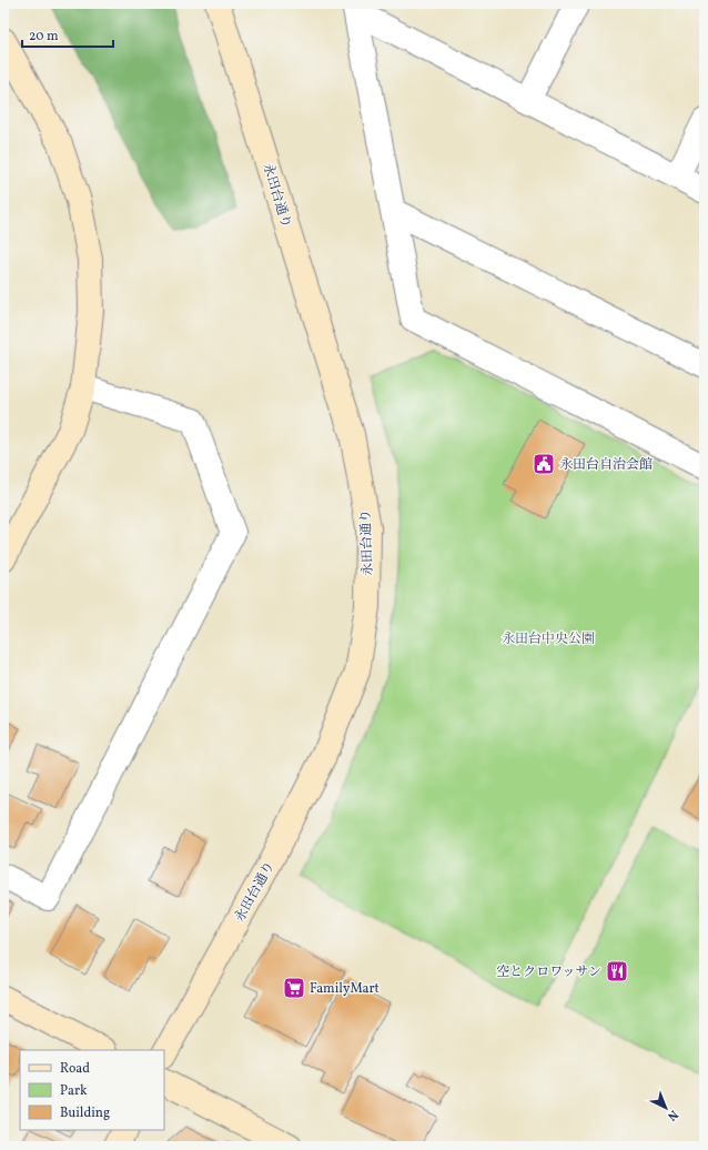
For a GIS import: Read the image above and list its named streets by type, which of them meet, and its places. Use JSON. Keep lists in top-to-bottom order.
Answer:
{
  "streets": {
    "street": ["永田台通り"]
  },
  "parks": ["永田台中央公園"],
  "places": {
    "public building": ["永田台自治会館"],
    "restaurant": ["空とクロワッサン"],
    "supermarket": ["FamilyMart"]
  },
  "legend": ["Road", "Park", "Building"],
  "scale_bar": "20 m",
  "north": "bottom right"
}
